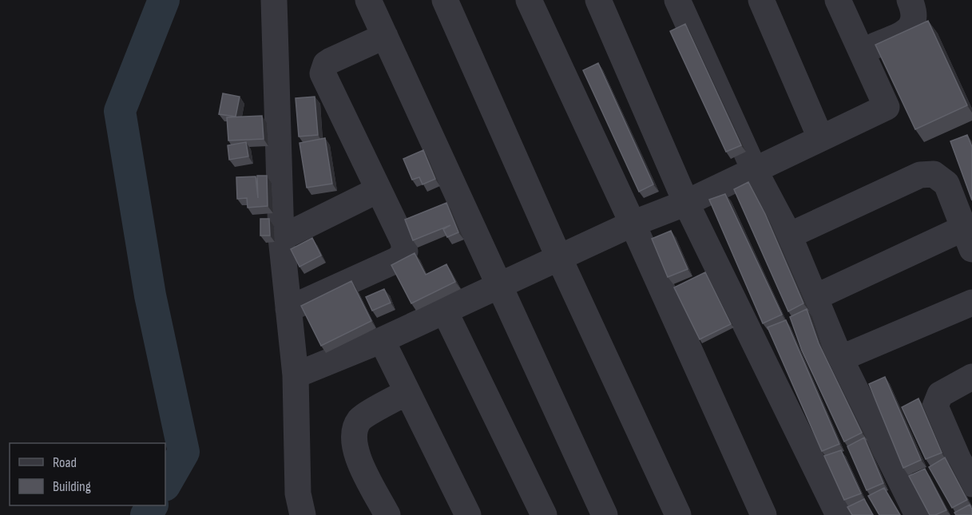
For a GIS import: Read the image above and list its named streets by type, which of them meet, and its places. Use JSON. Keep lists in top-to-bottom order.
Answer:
{
  "legend": ["Road", "Building"]
}
